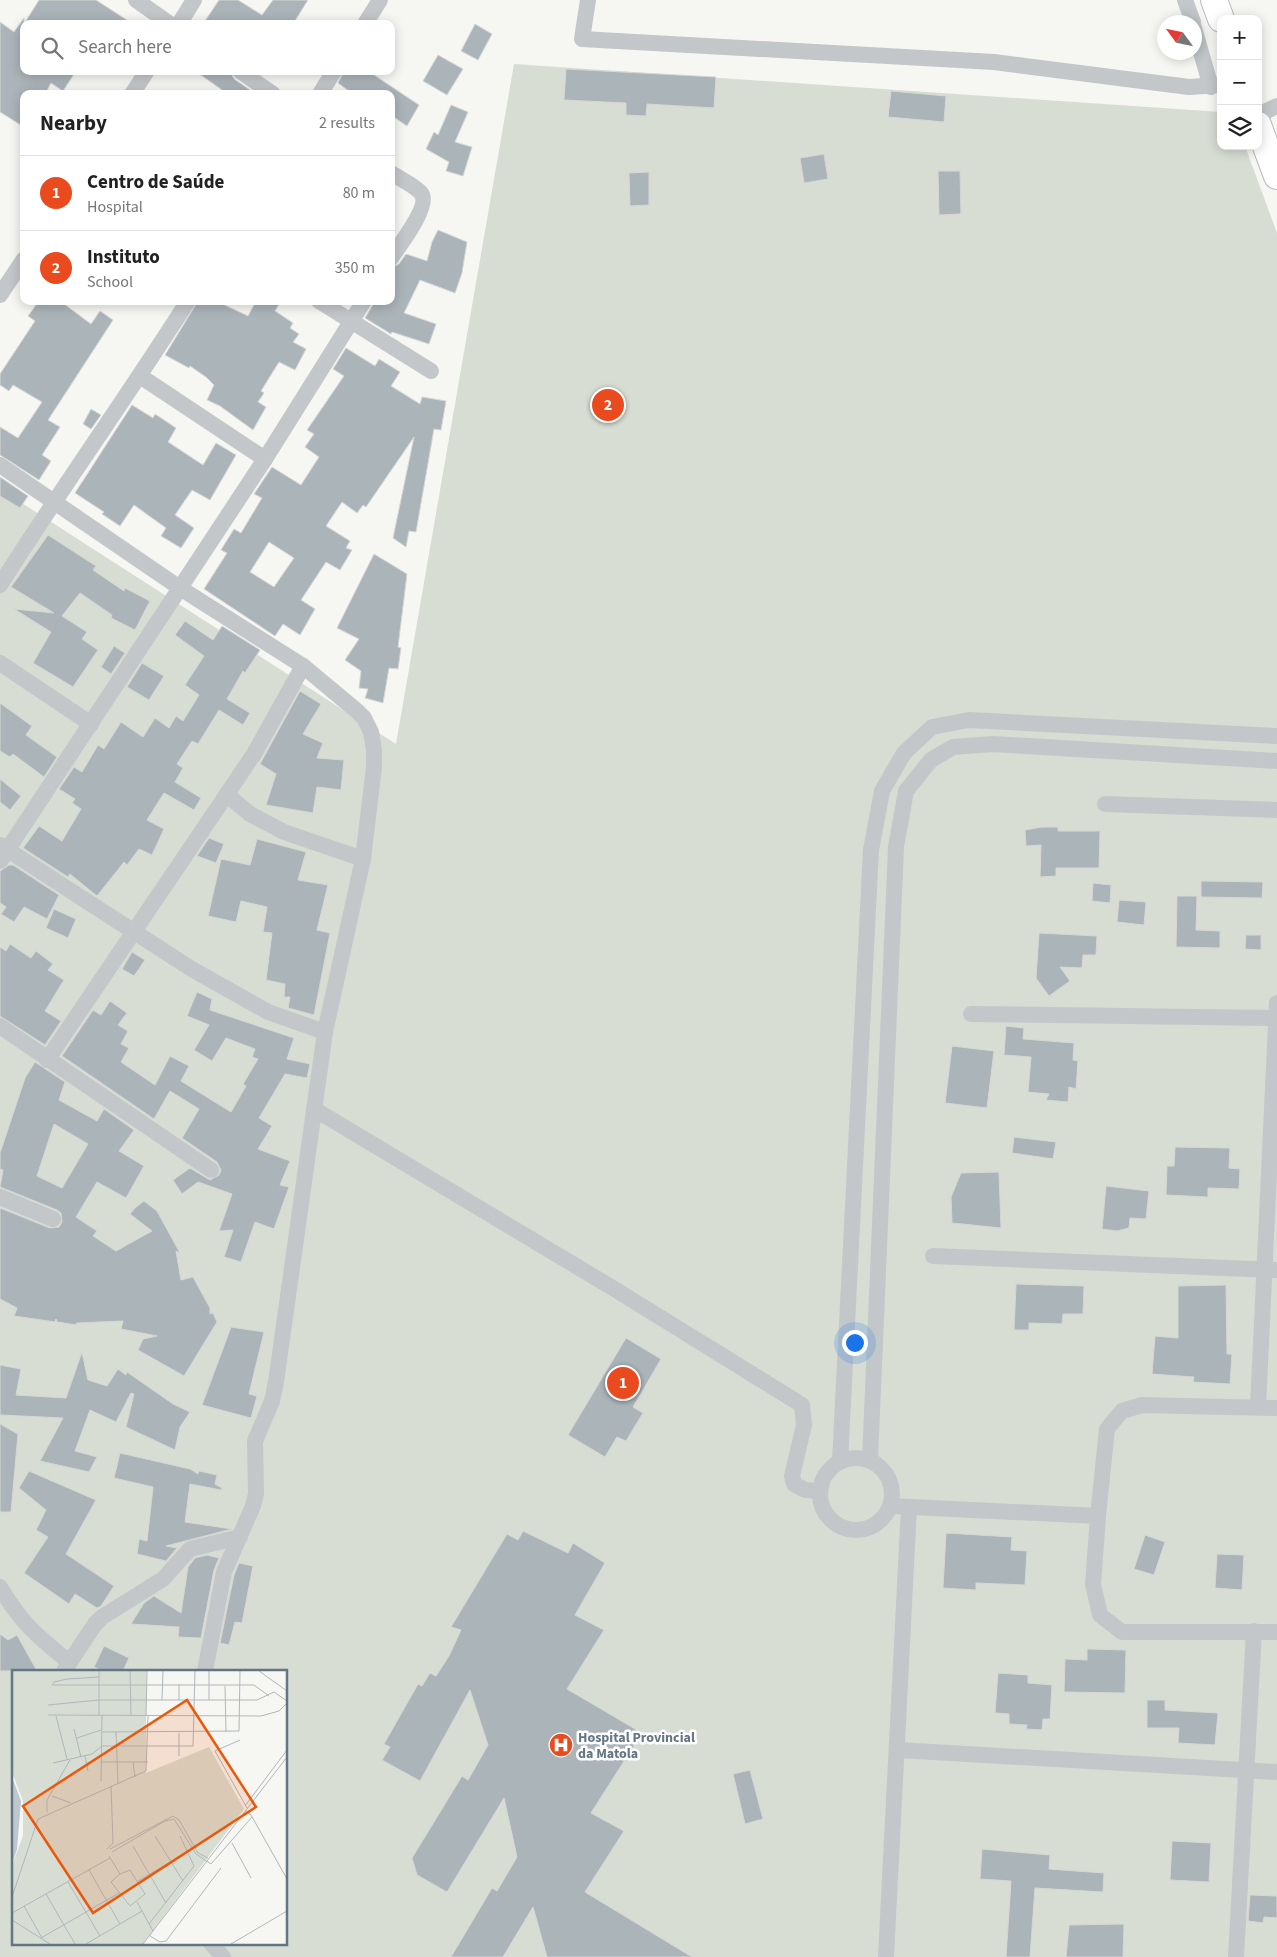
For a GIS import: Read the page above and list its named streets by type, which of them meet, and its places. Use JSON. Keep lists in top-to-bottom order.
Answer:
{
  "places": {
    "hospital": ["Hospital Provincial da Matola"]
  },
  "north": "top left",
  "page": {
    "map_buttons": ["+", "−"],
    "search": "Search here",
    "heading": ["Nearby", "2 results"],
    "list": [
      {
        "mark": "1",
        "name": "Centro de Saúde",
        "note": "Hospital",
        "value": "80 m"
      },
      {
        "mark": "2",
        "name": "Instituto",
        "note": "School",
        "value": "350 m"
      }
    ],
    "pins": ["2", "1"]
  }
}
